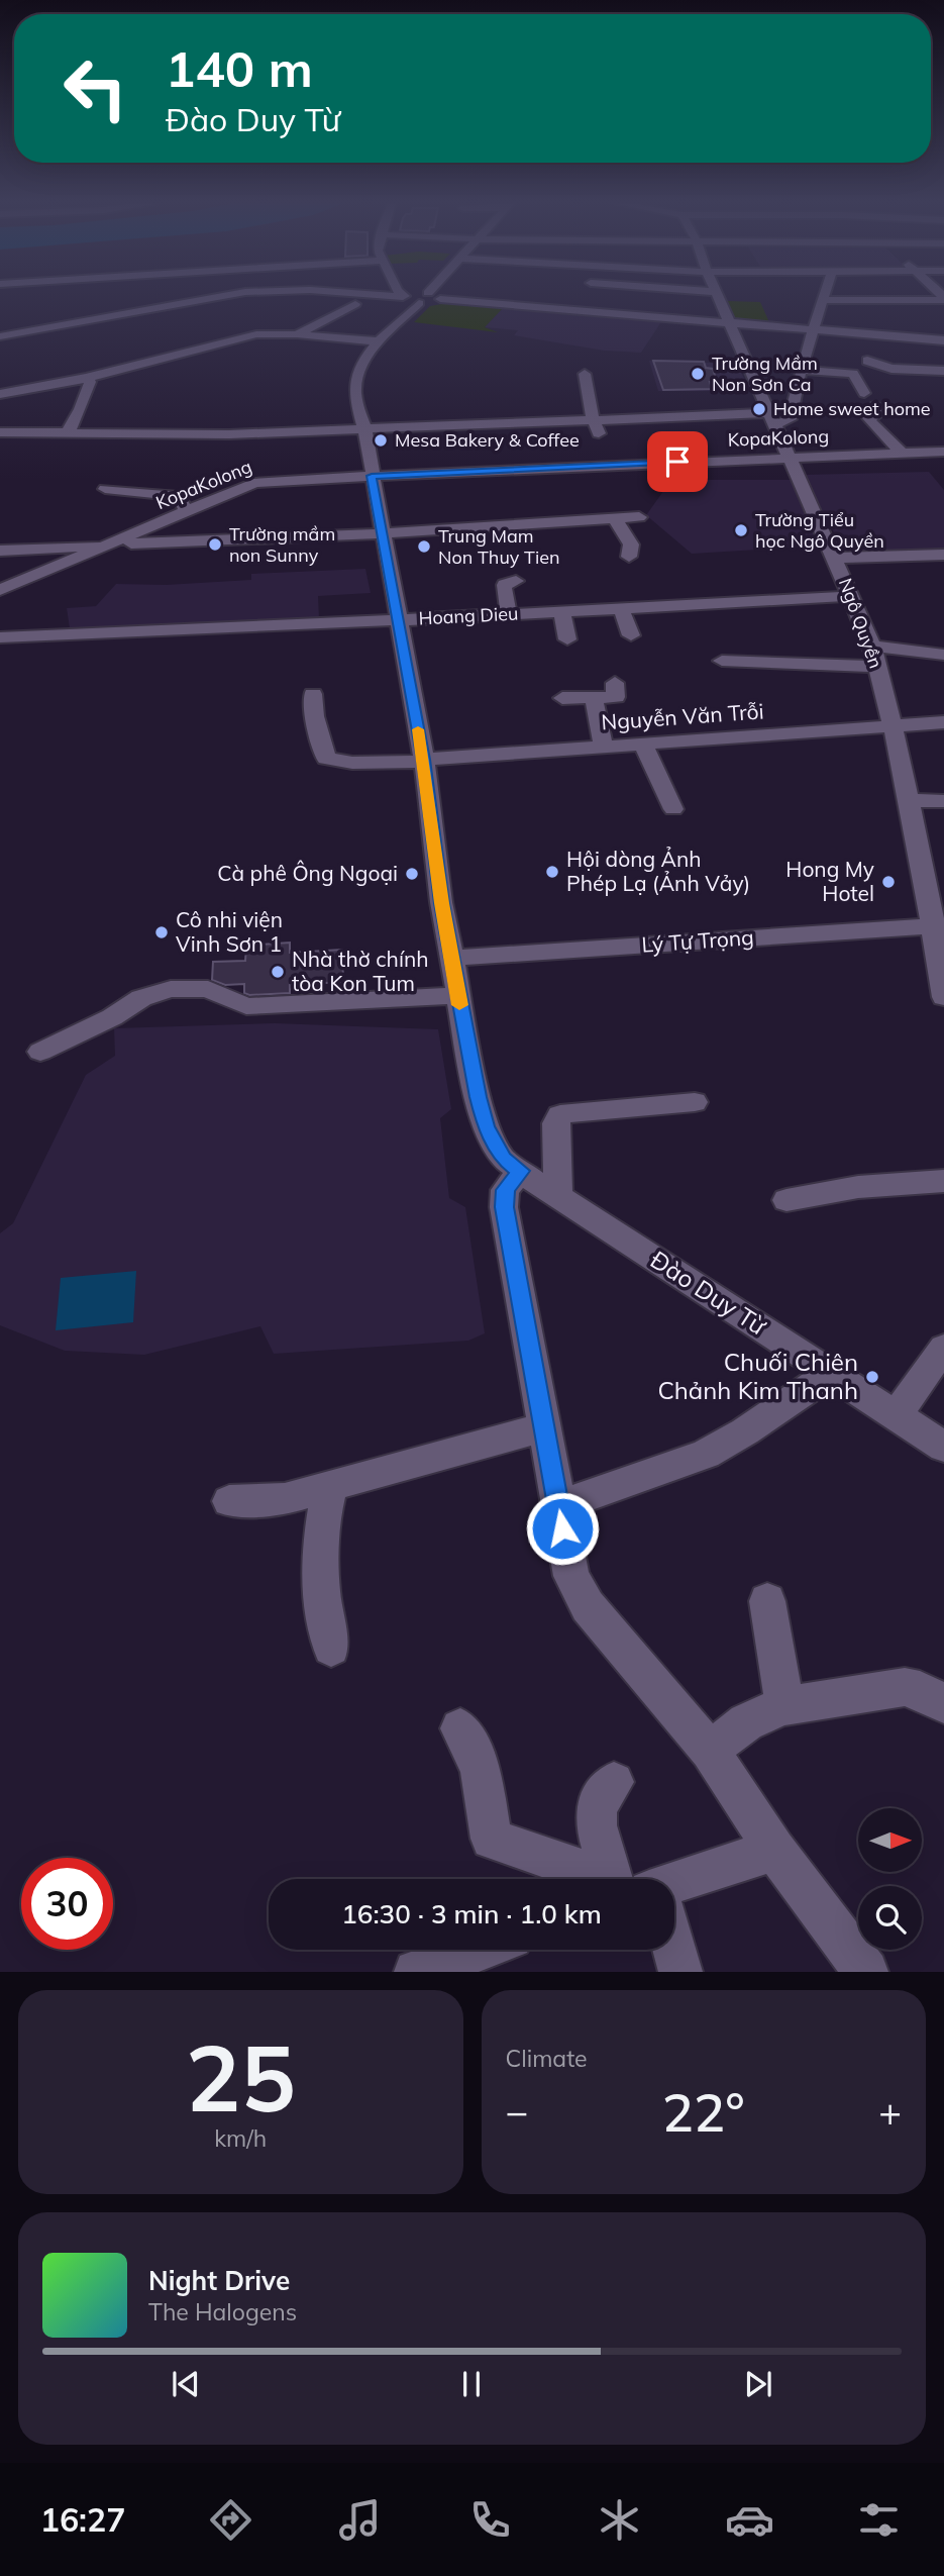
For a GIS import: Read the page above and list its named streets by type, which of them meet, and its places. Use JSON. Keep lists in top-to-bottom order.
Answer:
{
  "streets": {
    "street": [
      "KopaKolong",
      "Hoang Dieu",
      "Ngô Quyền",
      "Nguyễn Văn Trỗi",
      "Lý Tự Trọng",
      "Đào Duy Từ"
    ]
  },
  "crossings": [
    ["KopaKolong", "Ngô Quyền"],
    ["KopaKolong", "Đào Duy Từ"],
    ["Hoang Dieu", "Ngô Quyền"],
    ["Hoang Dieu", "Đào Duy Từ"],
    ["Ngô Quyền", "Nguyễn Văn Trỗi"],
    ["Ngô Quyền", "Lý Tự Trọng"],
    ["Nguyễn Văn Trỗi", "Đào Duy Từ"],
    ["Lý Tự Trọng", "Đào Duy Từ"]
  ],
  "places": [
    "Trường Mầm Non Sơn Ca",
    "Home sweet home",
    "Mesa Bakery & Coffee",
    "Trường Tiểu học Ngô Quyền",
    "Trường mầm non Sunny",
    "Trung Mam Non Thuy Tien",
    "Hội dòng Ảnh Phép Lạ (Ảnh Vảy)",
    "Cà phê Ông Ngoại",
    "Hong My Hotel",
    "Cô nhi viện Vinh Sơn 1",
    "Nhà thờ chính tòa Kon Tum",
    "Chuối Chiên Chảnh Kim Thanh"
  ],
  "north": "right",
  "page": {
    "turn": ["140 m", "Đào Duy Từ"],
    "limit": "30",
    "trip": "16:30 · 3 min · 1.0 km",
    "tile": [
      ["25", "km/h"],
      "Climate"
    ],
    "heat": ["−", "22°", "+"],
    "song": ["Night Drive", "The Halogens"],
    "tabs": "16:27"
  }
}
